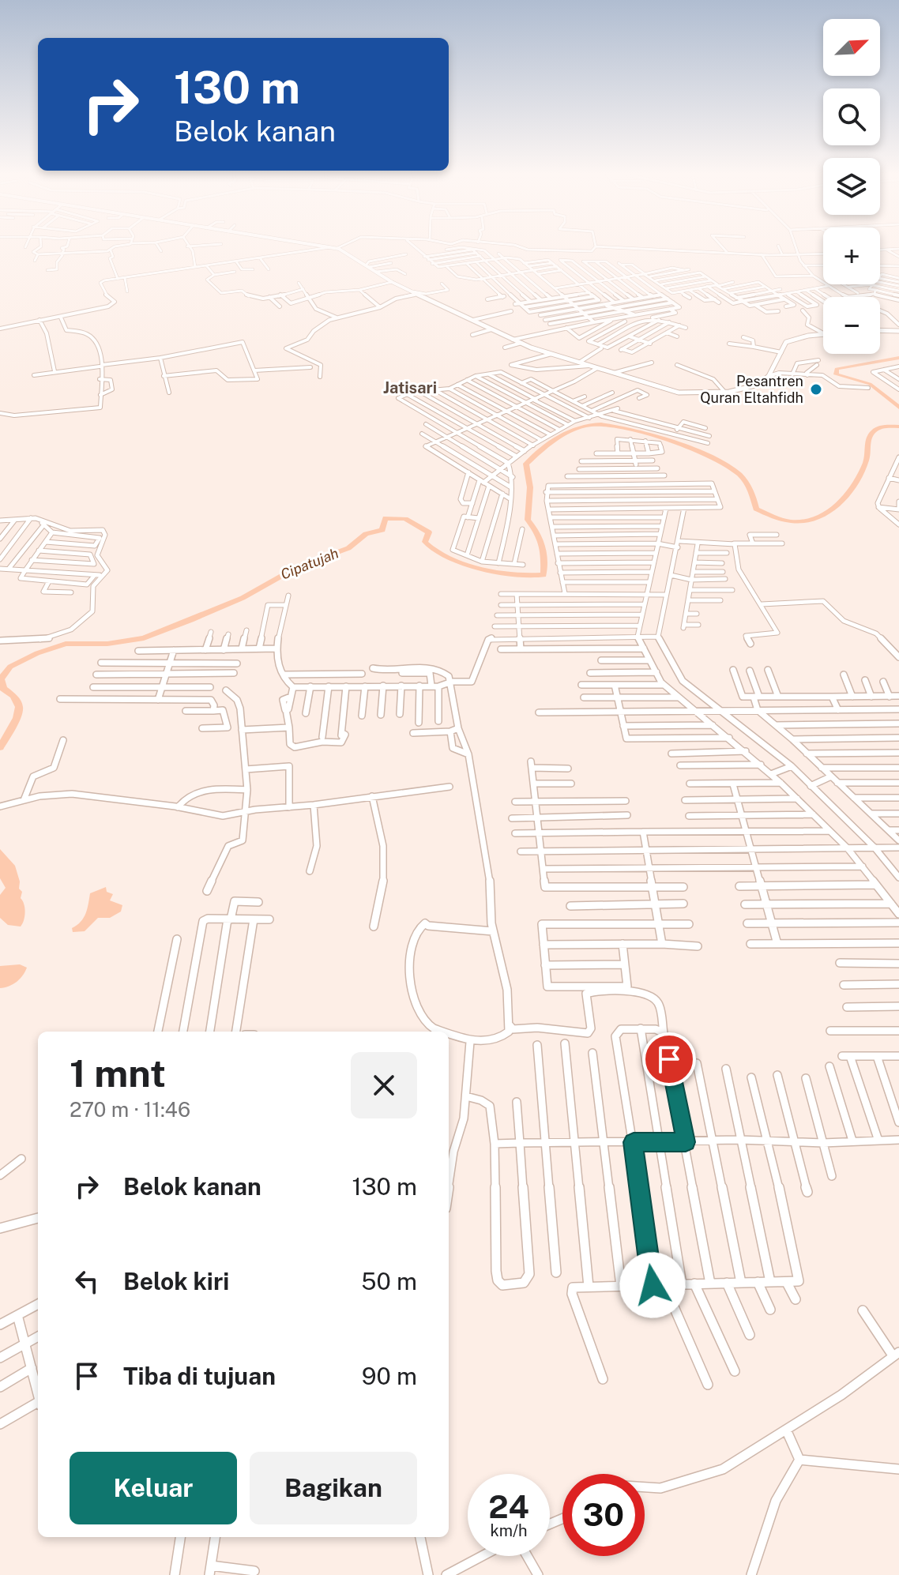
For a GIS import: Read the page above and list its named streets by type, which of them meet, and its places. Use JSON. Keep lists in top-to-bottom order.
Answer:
{
  "districts": ["Jatisari"],
  "water": ["Cipatujah"],
  "places": ["Pesantren Quran Eltahfidh"],
  "north": "top right",
  "page": {
    "map_buttons": ["+", "−"],
    "turn": ["130 m", "Belok kanan"],
    "heading": ["1 mnt", "270 m · 11:46"],
    "list": [
      {
        "name": "Belok kanan",
        "value": "130 m"
      },
      {
        "name": "Belok kiri",
        "value": "50 m"
      },
      {
        "name": "Tiba di tujuan",
        "value": "90 m"
      }
    ],
    "buttons": ["Keluar", "Bagikan"],
    "speed": "24 km/h",
    "limit": "30"
  }
}
